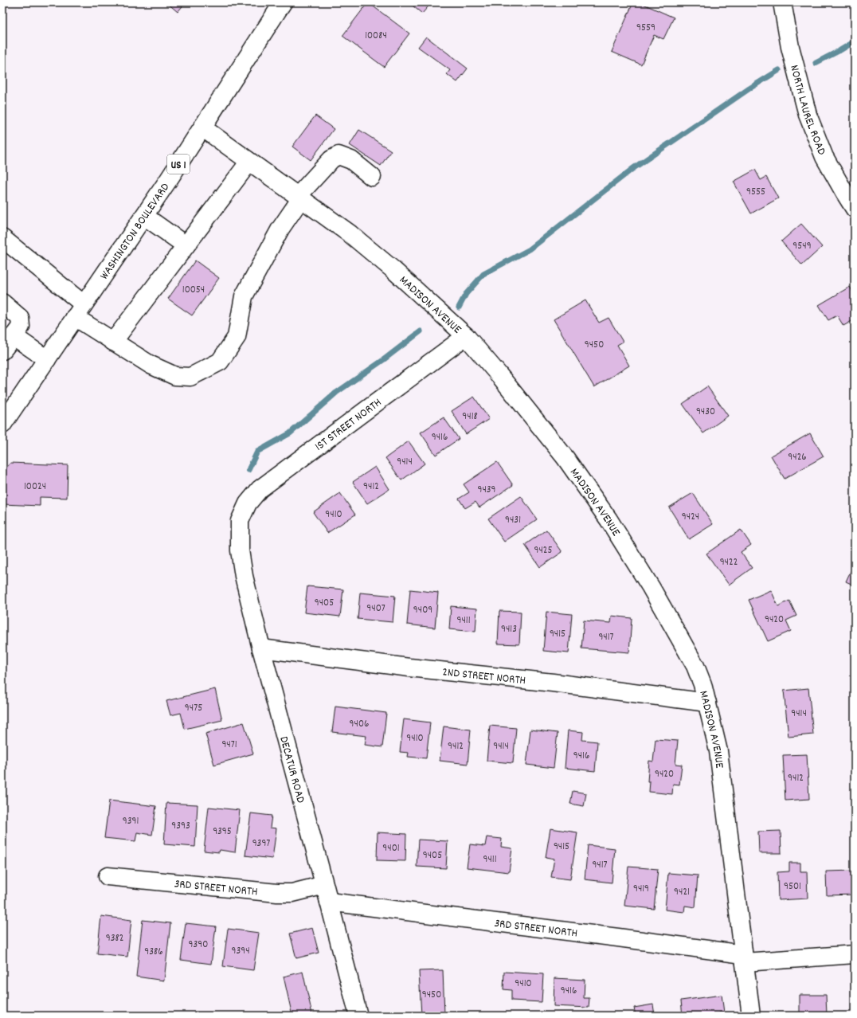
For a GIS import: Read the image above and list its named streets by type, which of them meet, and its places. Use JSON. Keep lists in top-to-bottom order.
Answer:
{
  "streets": {
    "street": [
      "NORTH LAUREL ROAD",
      "US 1",
      "WASHINGTON BOULEVARD",
      "MADISON AVENUE",
      "1ST STREET NORTH",
      "2ND STREET NORTH",
      "DECATUR ROAD",
      "3RD STREET NORTH"
    ]
  },
  "crossings": [
    ["WASHINGTON BOULEVARD", "MADISON AVENUE"],
    ["MADISON AVENUE", "1ST STREET NORTH"],
    ["MADISON AVENUE", "2ND STREET NORTH"],
    ["MADISON AVENUE", "3RD STREET NORTH"],
    ["1ST STREET NORTH", "DECATUR ROAD"],
    ["2ND STREET NORTH", "DECATUR ROAD"],
    ["DECATUR ROAD", "3RD STREET NORTH"]
  ],
  "house_numbers": [
    "9559",
    "10084",
    "9555",
    "9549",
    "10054",
    "9450",
    "9430",
    "9418",
    "9416",
    "9426",
    "9414",
    "10024",
    "9412",
    "9439",
    "9410",
    "9424",
    "9431",
    "9425",
    "9422",
    "9405",
    "9407",
    "9409",
    "9420",
    "9411",
    "9413",
    "9415",
    "9417",
    "9475",
    "9414",
    "9406",
    "9410",
    "9471",
    "9412",
    "9414",
    "9416",
    "9420",
    "9412",
    "9391",
    "9393",
    "9395",
    "9397",
    "9415",
    "9401",
    "9405",
    "9411",
    "9417",
    "9501",
    "9419",
    "9421",
    "9382",
    "9390",
    "9394",
    "9386",
    "9410",
    "9416",
    "9450"
  ]
}
